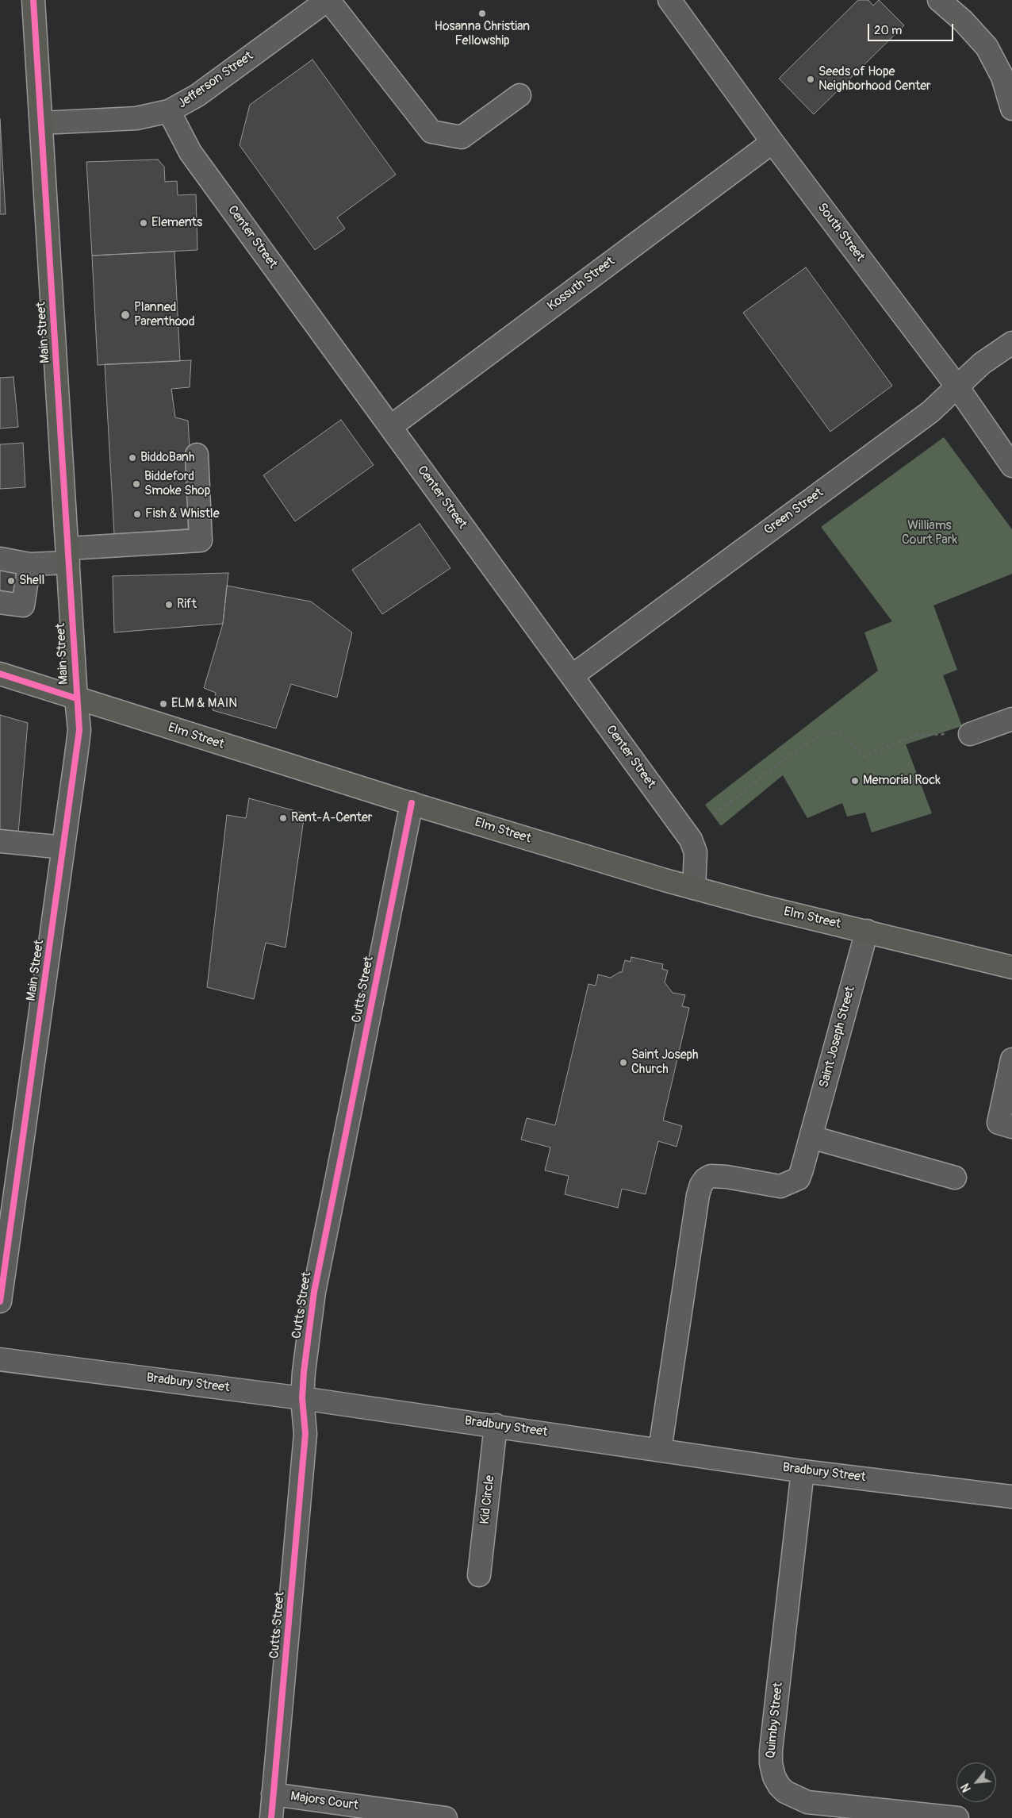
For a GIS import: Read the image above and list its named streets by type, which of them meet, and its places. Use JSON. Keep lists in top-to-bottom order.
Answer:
{
  "streets": {
    "main road": ["Main Street", "Elm Street"],
    "street": [
      "Jefferson Street",
      "South Street",
      "Center Street",
      "Kossuth Street",
      "Green Street",
      "Cutts Street",
      "Saint Joseph Street",
      "Bradbury Street",
      "Kid Circle",
      "Quimby Street",
      "Majors Court"
    ]
  },
  "crossings": [
    ["Jefferson Street", "Center Street"],
    ["Jefferson Street", "Main Street"],
    ["South Street", "Kossuth Street"],
    ["South Street", "Green Street"],
    ["Center Street", "Kossuth Street"],
    ["Center Street", "Green Street"],
    ["Center Street", "Elm Street"],
    ["Main Street", "Elm Street"],
    ["Elm Street", "Cutts Street"],
    ["Elm Street", "Saint Joseph Street"],
    ["Cutts Street", "Bradbury Street"],
    ["Cutts Street", "Majors Court"],
    ["Saint Joseph Street", "Bradbury Street"],
    ["Bradbury Street", "Kid Circle"],
    ["Bradbury Street", "Quimby Street"]
  ],
  "parks": ["Williams Court Park"],
  "places": [
    "Hosanna Christian Fellowship",
    "Seeds of Hope Neighborhood Center",
    "Elements",
    "Planned Parenthood",
    "BiddoBanh",
    "Biddeford Smoke Shop",
    "Fish & Whistle",
    "Shell",
    "Rift",
    "ELM & MAIN",
    "Memorial Rock",
    "Rent-A-Center",
    "Saint Joseph Church"
  ],
  "scale_bar": "20 m",
  "north": "bottom left"
}
